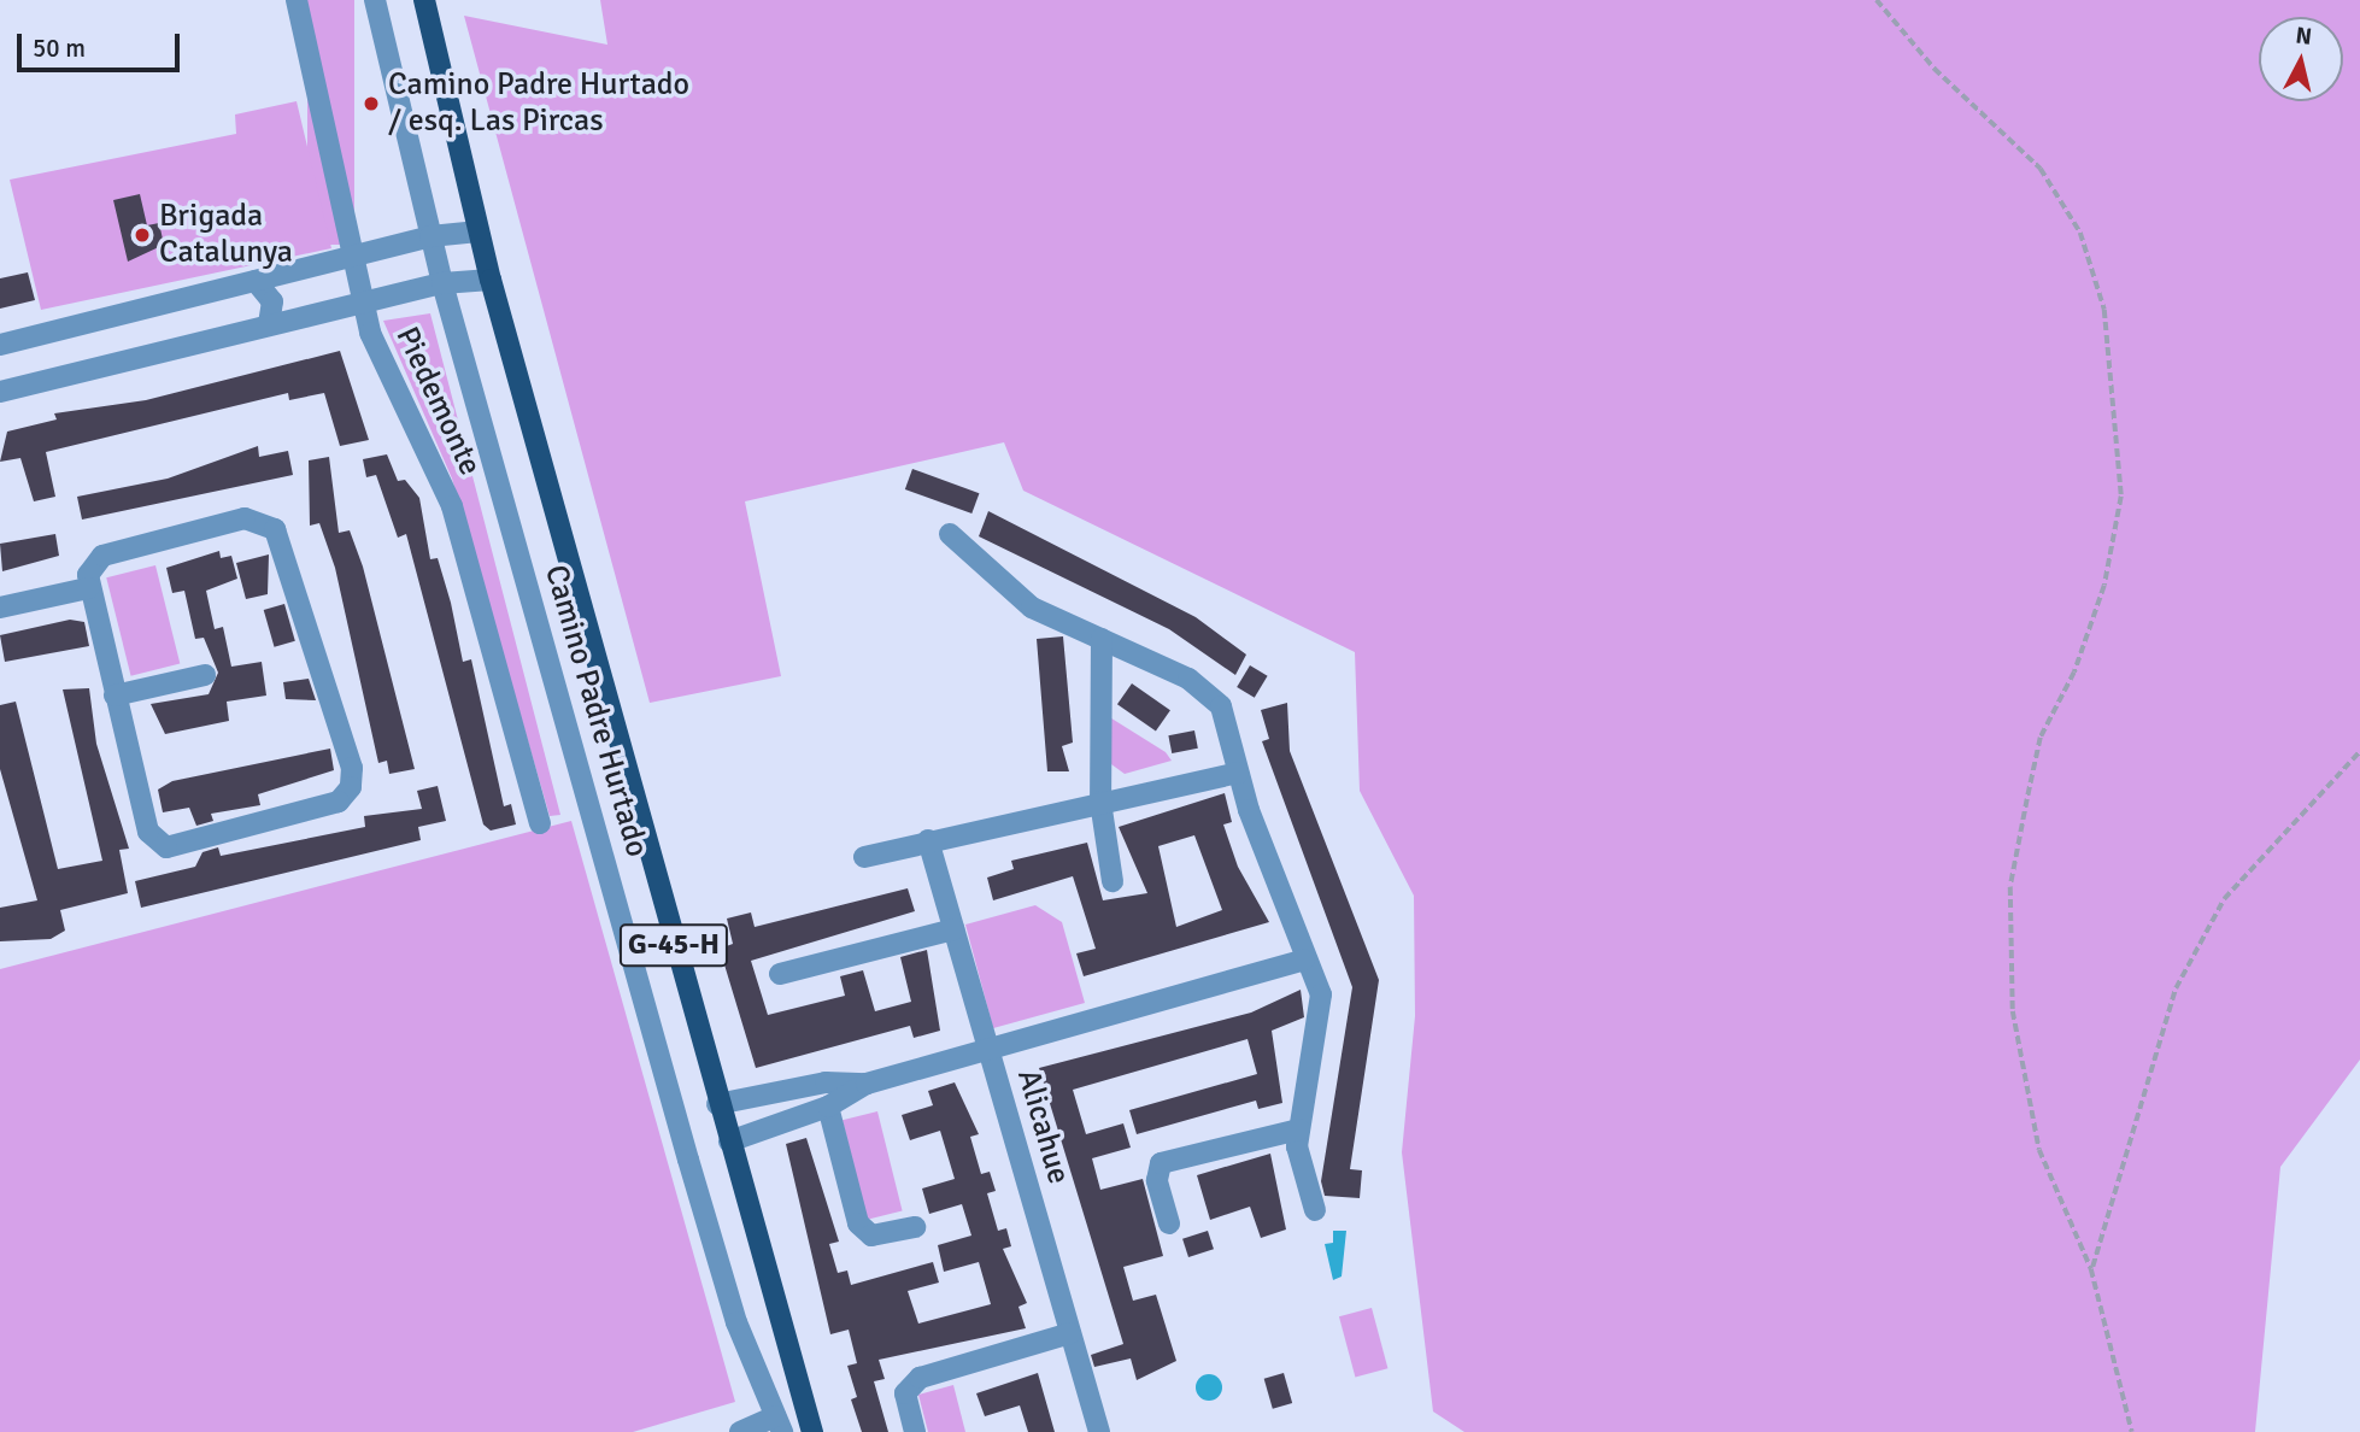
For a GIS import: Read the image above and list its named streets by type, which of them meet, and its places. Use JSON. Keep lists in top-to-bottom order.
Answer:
{
  "streets": {
    "main road": ["Camino Padre Hurtado", "G-45-H"],
    "street": ["Piedemonte", "Alicahue"]
  },
  "places": ["Camino Padre Hurtado / esq. Las Pircas", "Brigada Catalunya"],
  "scale_bar": "50 m",
  "north": "top"
}
